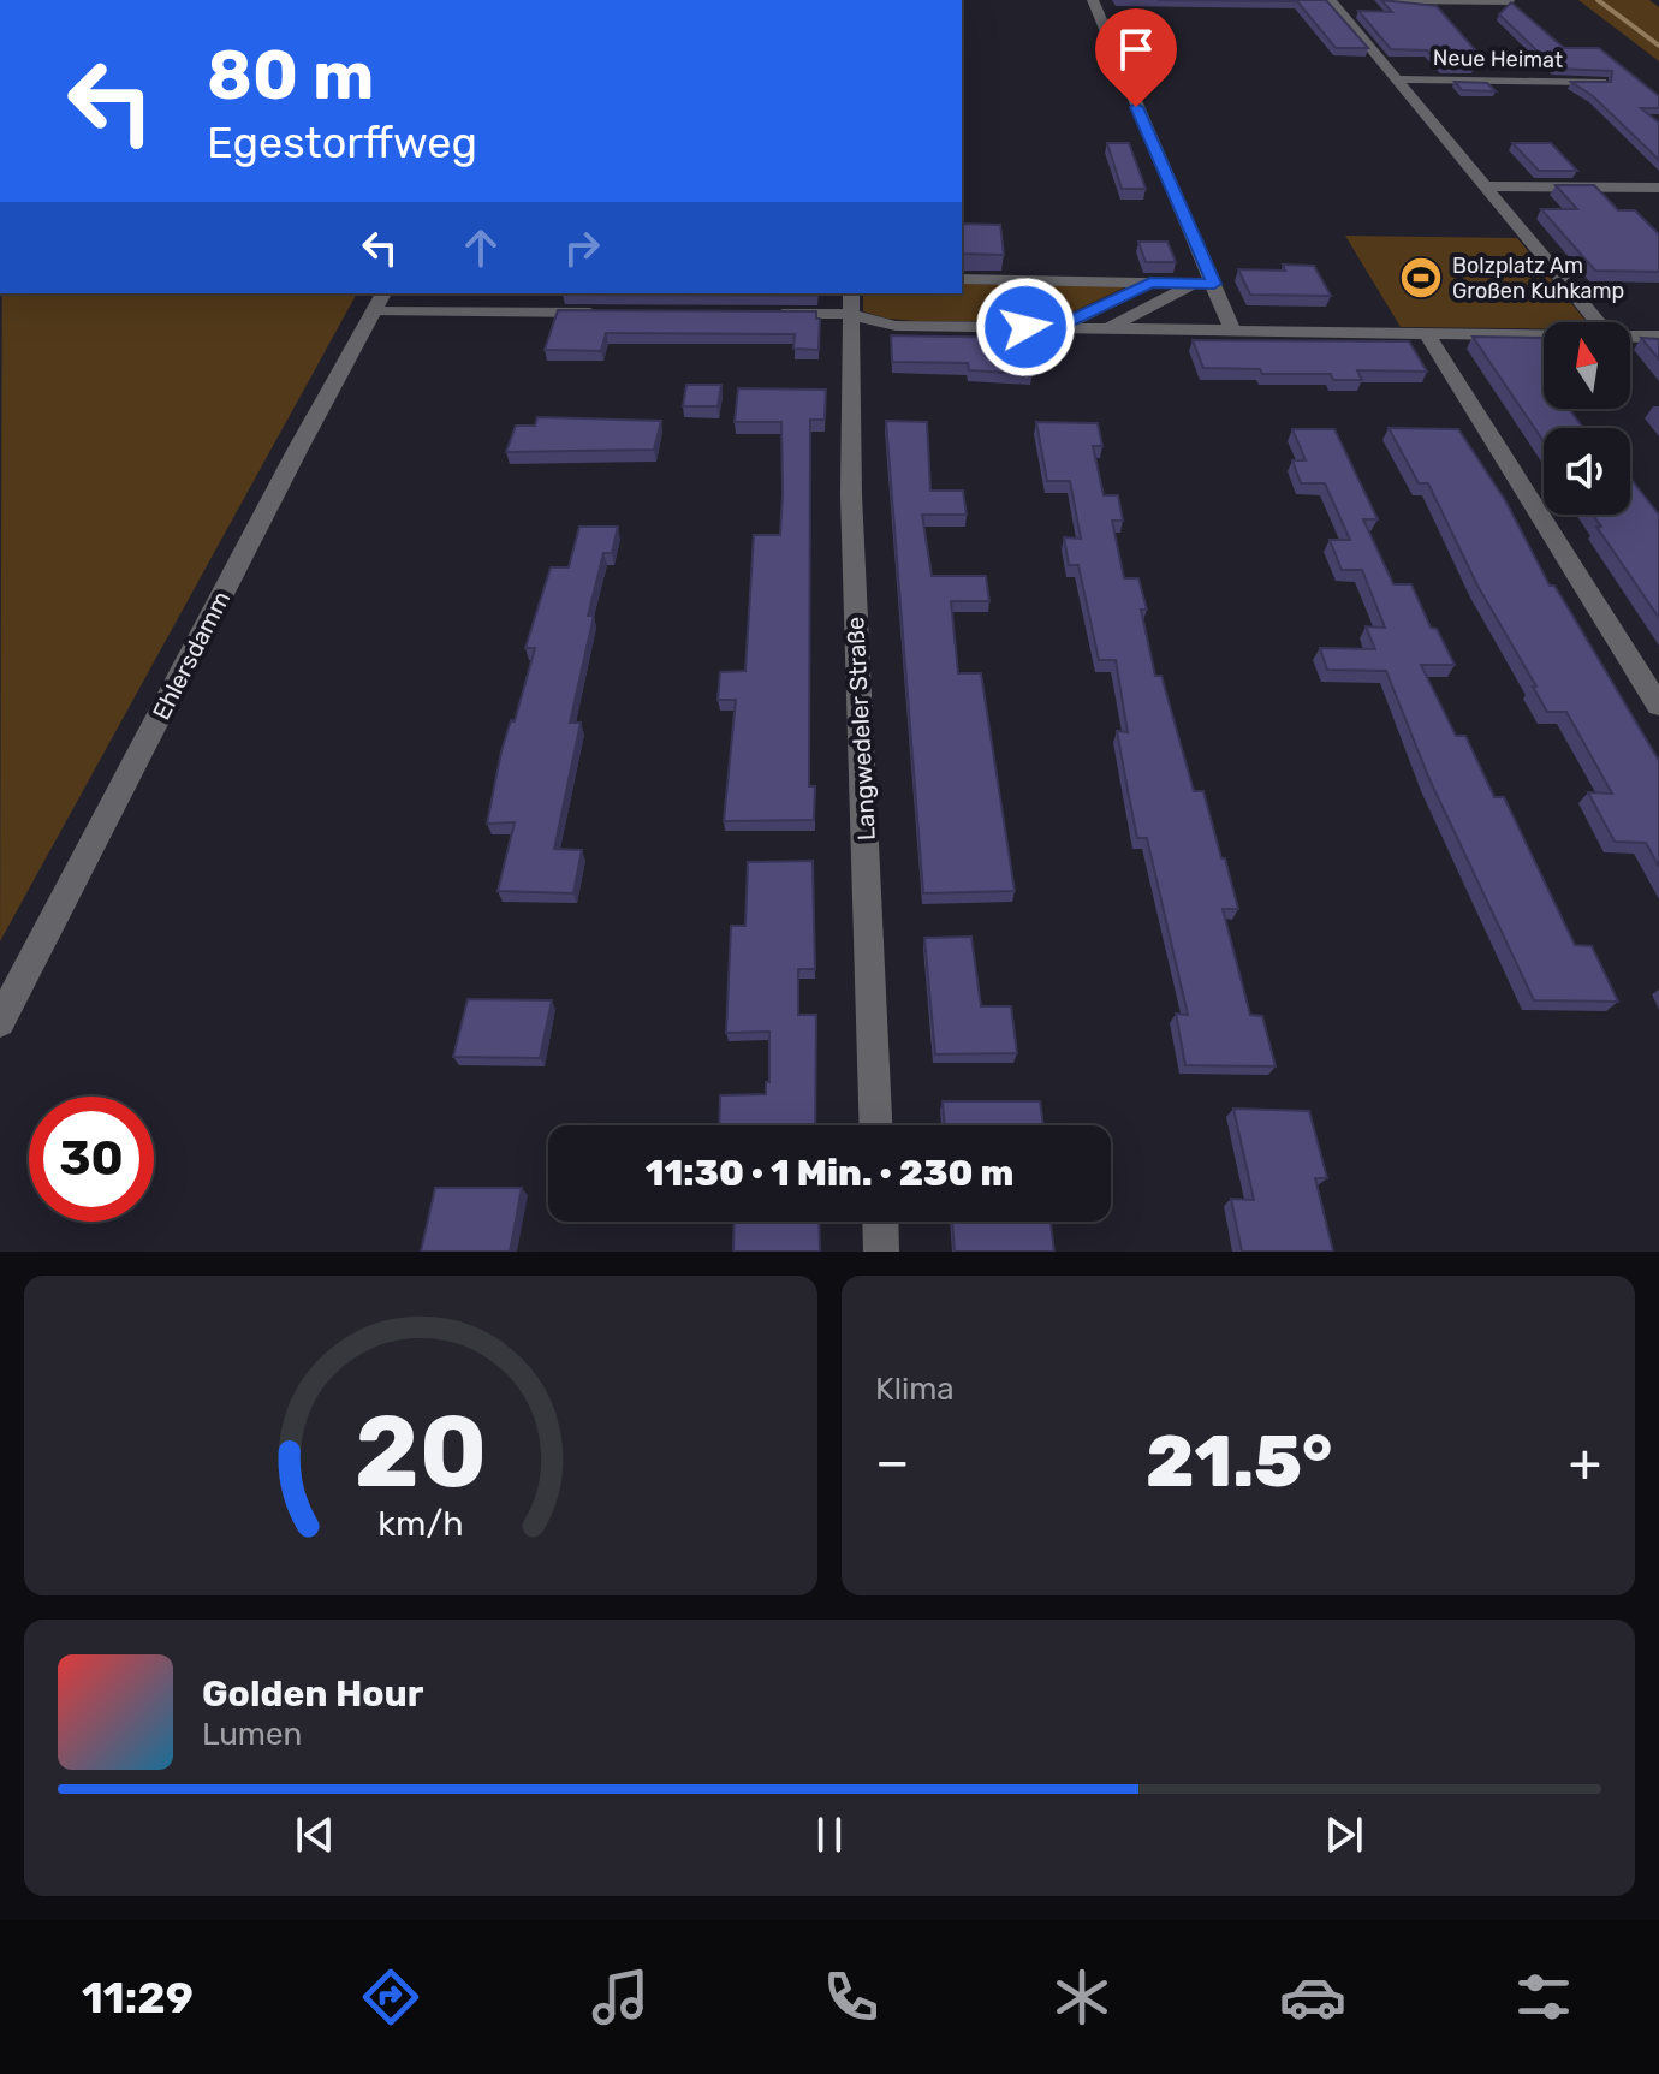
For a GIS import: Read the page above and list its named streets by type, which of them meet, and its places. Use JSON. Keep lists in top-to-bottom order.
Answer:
{
  "streets": {
    "street": ["Neue Heimat", "Ehlersdamm", "Langwedeler Straße"]
  },
  "places": {
    "sports": ["Bolzplatz Am Großen Kuhkamp"]
  },
  "north": "top",
  "page": {
    "turn": ["80 m", "Egestorffweg"],
    "limit": "30",
    "trip": "11:30 · 1 Min. · 230 m",
    "tile": "Klima",
    "heat": ["−", "21.5°", "+"],
    "song": ["Golden Hour", "Lumen"],
    "tabs": "11:29",
    "gauge": ["20", "km/h"]
  }
}
